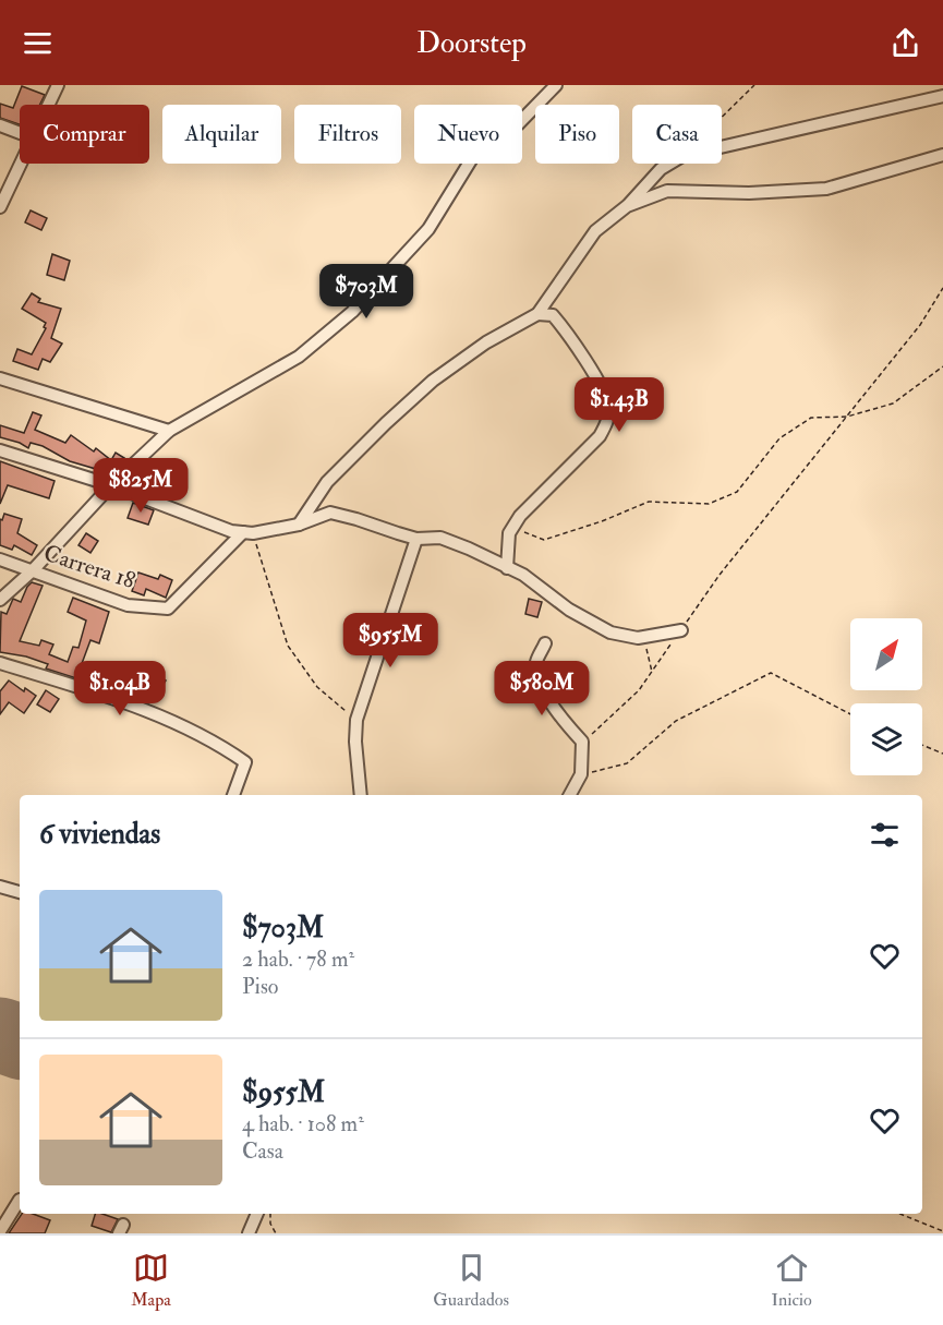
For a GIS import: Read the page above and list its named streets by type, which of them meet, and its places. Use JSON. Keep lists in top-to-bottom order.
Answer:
{
  "streets": {
    "street": ["Carrera 18"]
  },
  "north": "top right",
  "page": {
    "header": "Doorstep",
    "chip": [
      "Comprar",
      "Alquilar",
      "Filtros",
      "Nuevo",
      "Piso",
      "Casa"
    ],
    "price": [
      "$703M",
      "$1.43B",
      "$825M",
      "$955M",
      "$1.04B",
      "$580M"
    ],
    "heading": "6 viviendas",
    "list": [
      {
        "name": "$703M",
        "note": "2 hab. · 78 m² · Piso"
      },
      {
        "name": "$955M",
        "note": "4 hab. · 108 m² · Casa"
      }
    ],
    "tabs": ["Mapa", "Guardados", "Inicio"]
  }
}
